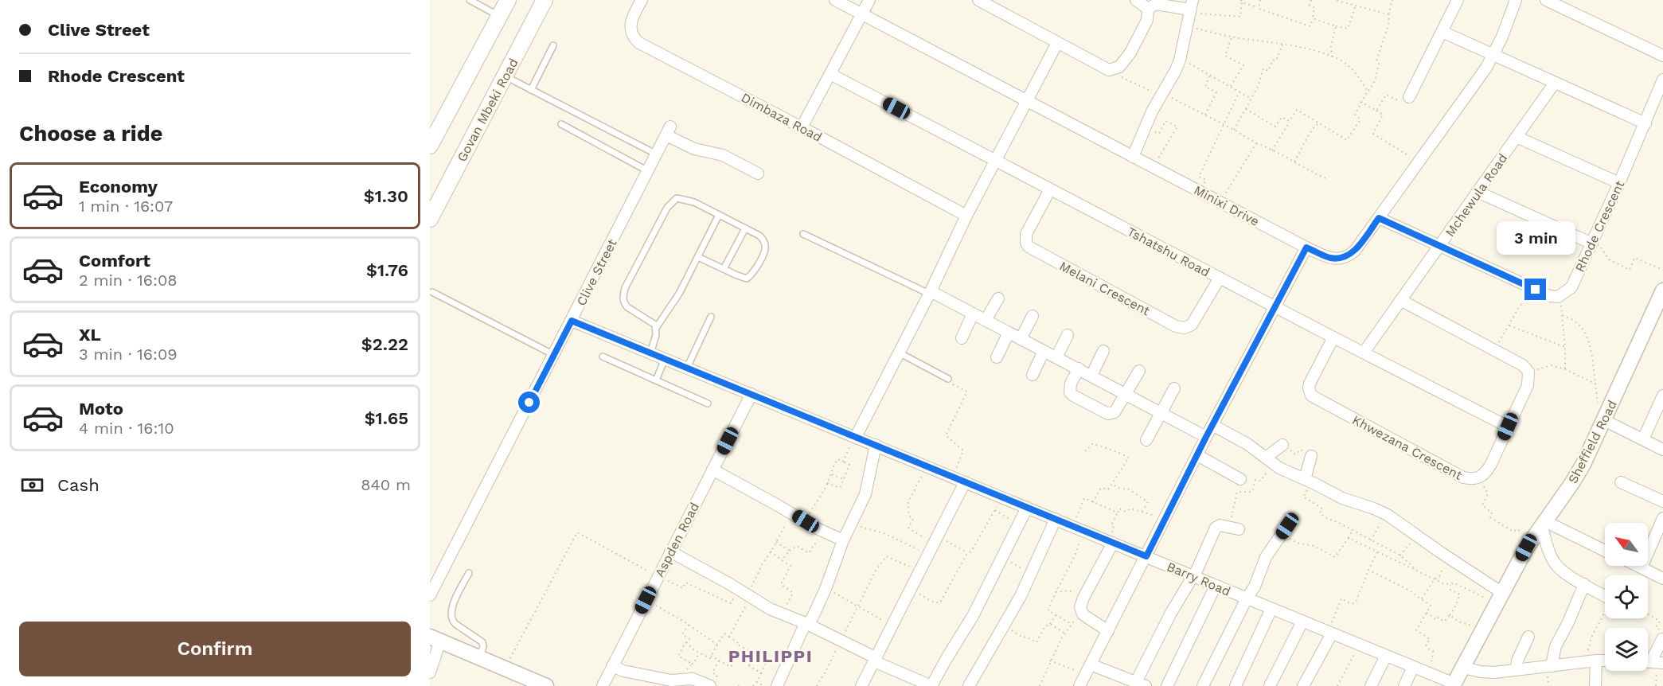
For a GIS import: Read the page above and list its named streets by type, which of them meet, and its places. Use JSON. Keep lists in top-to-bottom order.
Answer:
{
  "streets": {
    "main road": ["Govan Mbeki Road"],
    "street": [
      "Dimbaza Road",
      "Mchewula Road",
      "Minixi Drive",
      "Rhode Crescent",
      "Tshatshu Road",
      "Clive Street",
      "Melani Crescent",
      "Sheffield Road",
      "Khwezana Crescent",
      "Aspden Road",
      "Barry Road"
    ]
  },
  "crossings": [
    ["Mchewula Road", "Tshatshu Road"],
    ["Tshatshu Road", "Melani Crescent"],
    ["Tshatshu Road", "Khwezana Crescent"],
    ["Clive Street", "Barry Road"],
    ["Sheffield Road", "Barry Road"],
    ["Aspden Road", "Barry Road"]
  ],
  "districts": ["PHILIPPI"],
  "north": "top left",
  "page": {
    "banner": ["Clive Street", "Rhode Crescent"],
    "heading": "Choose a ride",
    "list": [
      {
        "name": "Economy",
        "note": "1 min · 16:07",
        "value": "$1.30"
      },
      {
        "name": "Comfort",
        "note": "2 min · 16:08",
        "value": "$1.76"
      },
      {
        "name": "XL",
        "note": "3 min · 16:09",
        "value": "$2.22"
      },
      {
        "name": "Moto",
        "note": "4 min · 16:10",
        "value": "$1.65"
      }
    ],
    "bubble": "3 min",
    "pay": ["Cash", "840 m"],
    "buttons": "Confirm"
  }
}
